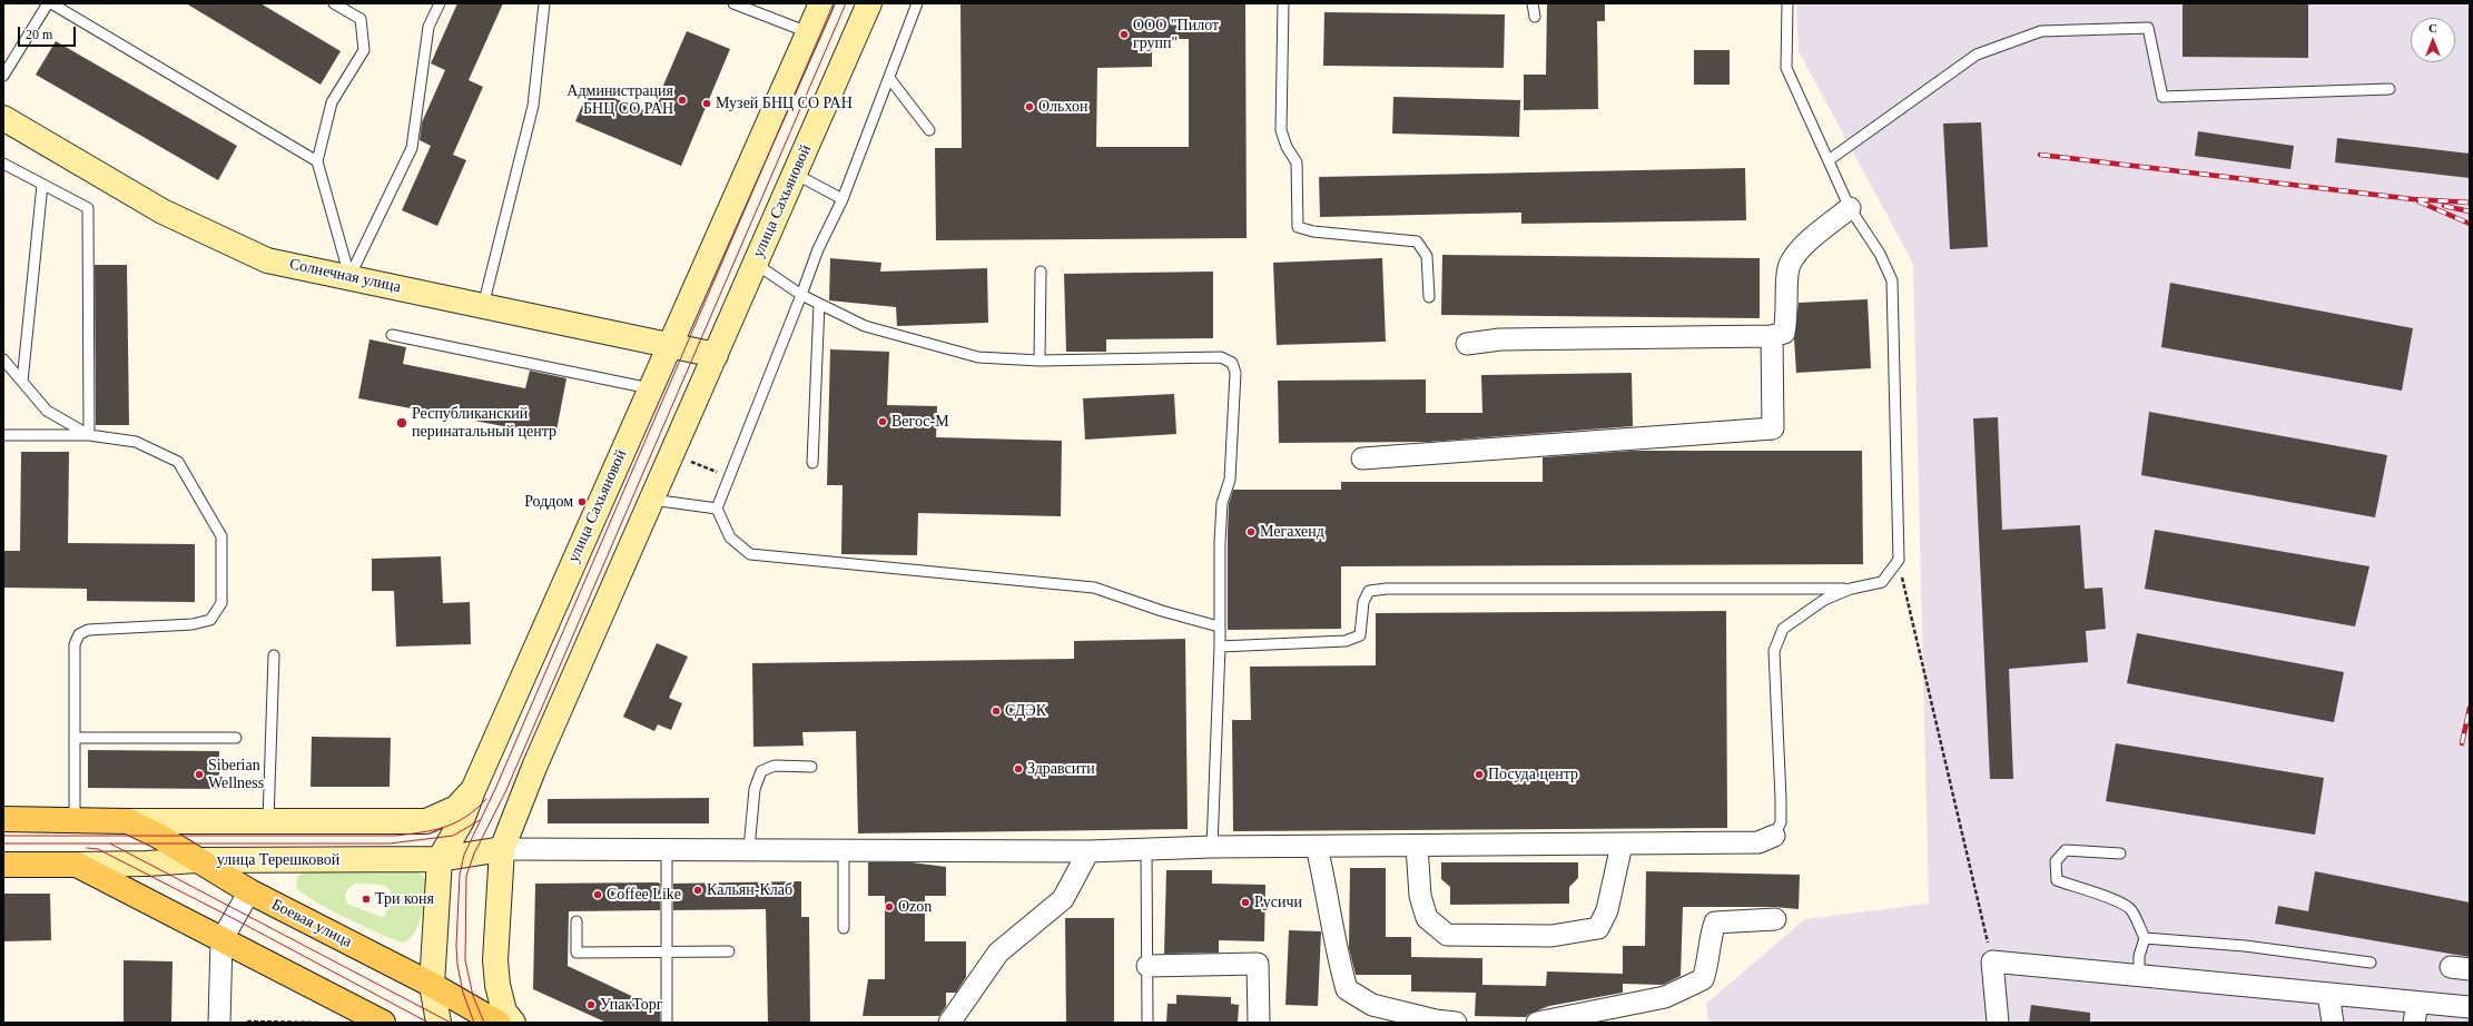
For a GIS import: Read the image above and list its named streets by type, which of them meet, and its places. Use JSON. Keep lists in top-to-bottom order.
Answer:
{
  "streets": {
    "main road": [
      "улица Сахьяновой",
      "Солнечная улица",
      "улица Терешковой",
      "Боевая улица"
    ]
  },
  "crossings": [
    ["улица Сахьяновой", "Солнечная улица"],
    ["улица Сахьяновой", "улица Терешковой"],
    ["улица Сахьяновой", "Боевая улица"],
    ["улица Терешковой", "Боевая улица"]
  ],
  "places": [
    "ООО \"Пилот групп\"",
    "Администрация БНЦ СО РАН",
    "Музей БНЦ СО РАН",
    "Ольхон",
    "Вегос-М",
    "Республиканский перинатальный центр",
    "Роддом",
    "Мегахенд",
    "СДЭК",
    "Здравсити",
    "Siberian Wellness",
    "Посуда центр",
    "Кальян-Клаб",
    "Coffee Like",
    "Три коня",
    "Русичи",
    "Ozon",
    "УпакТорг"
  ],
  "scale_bar": "20 m",
  "north": "top"
}
